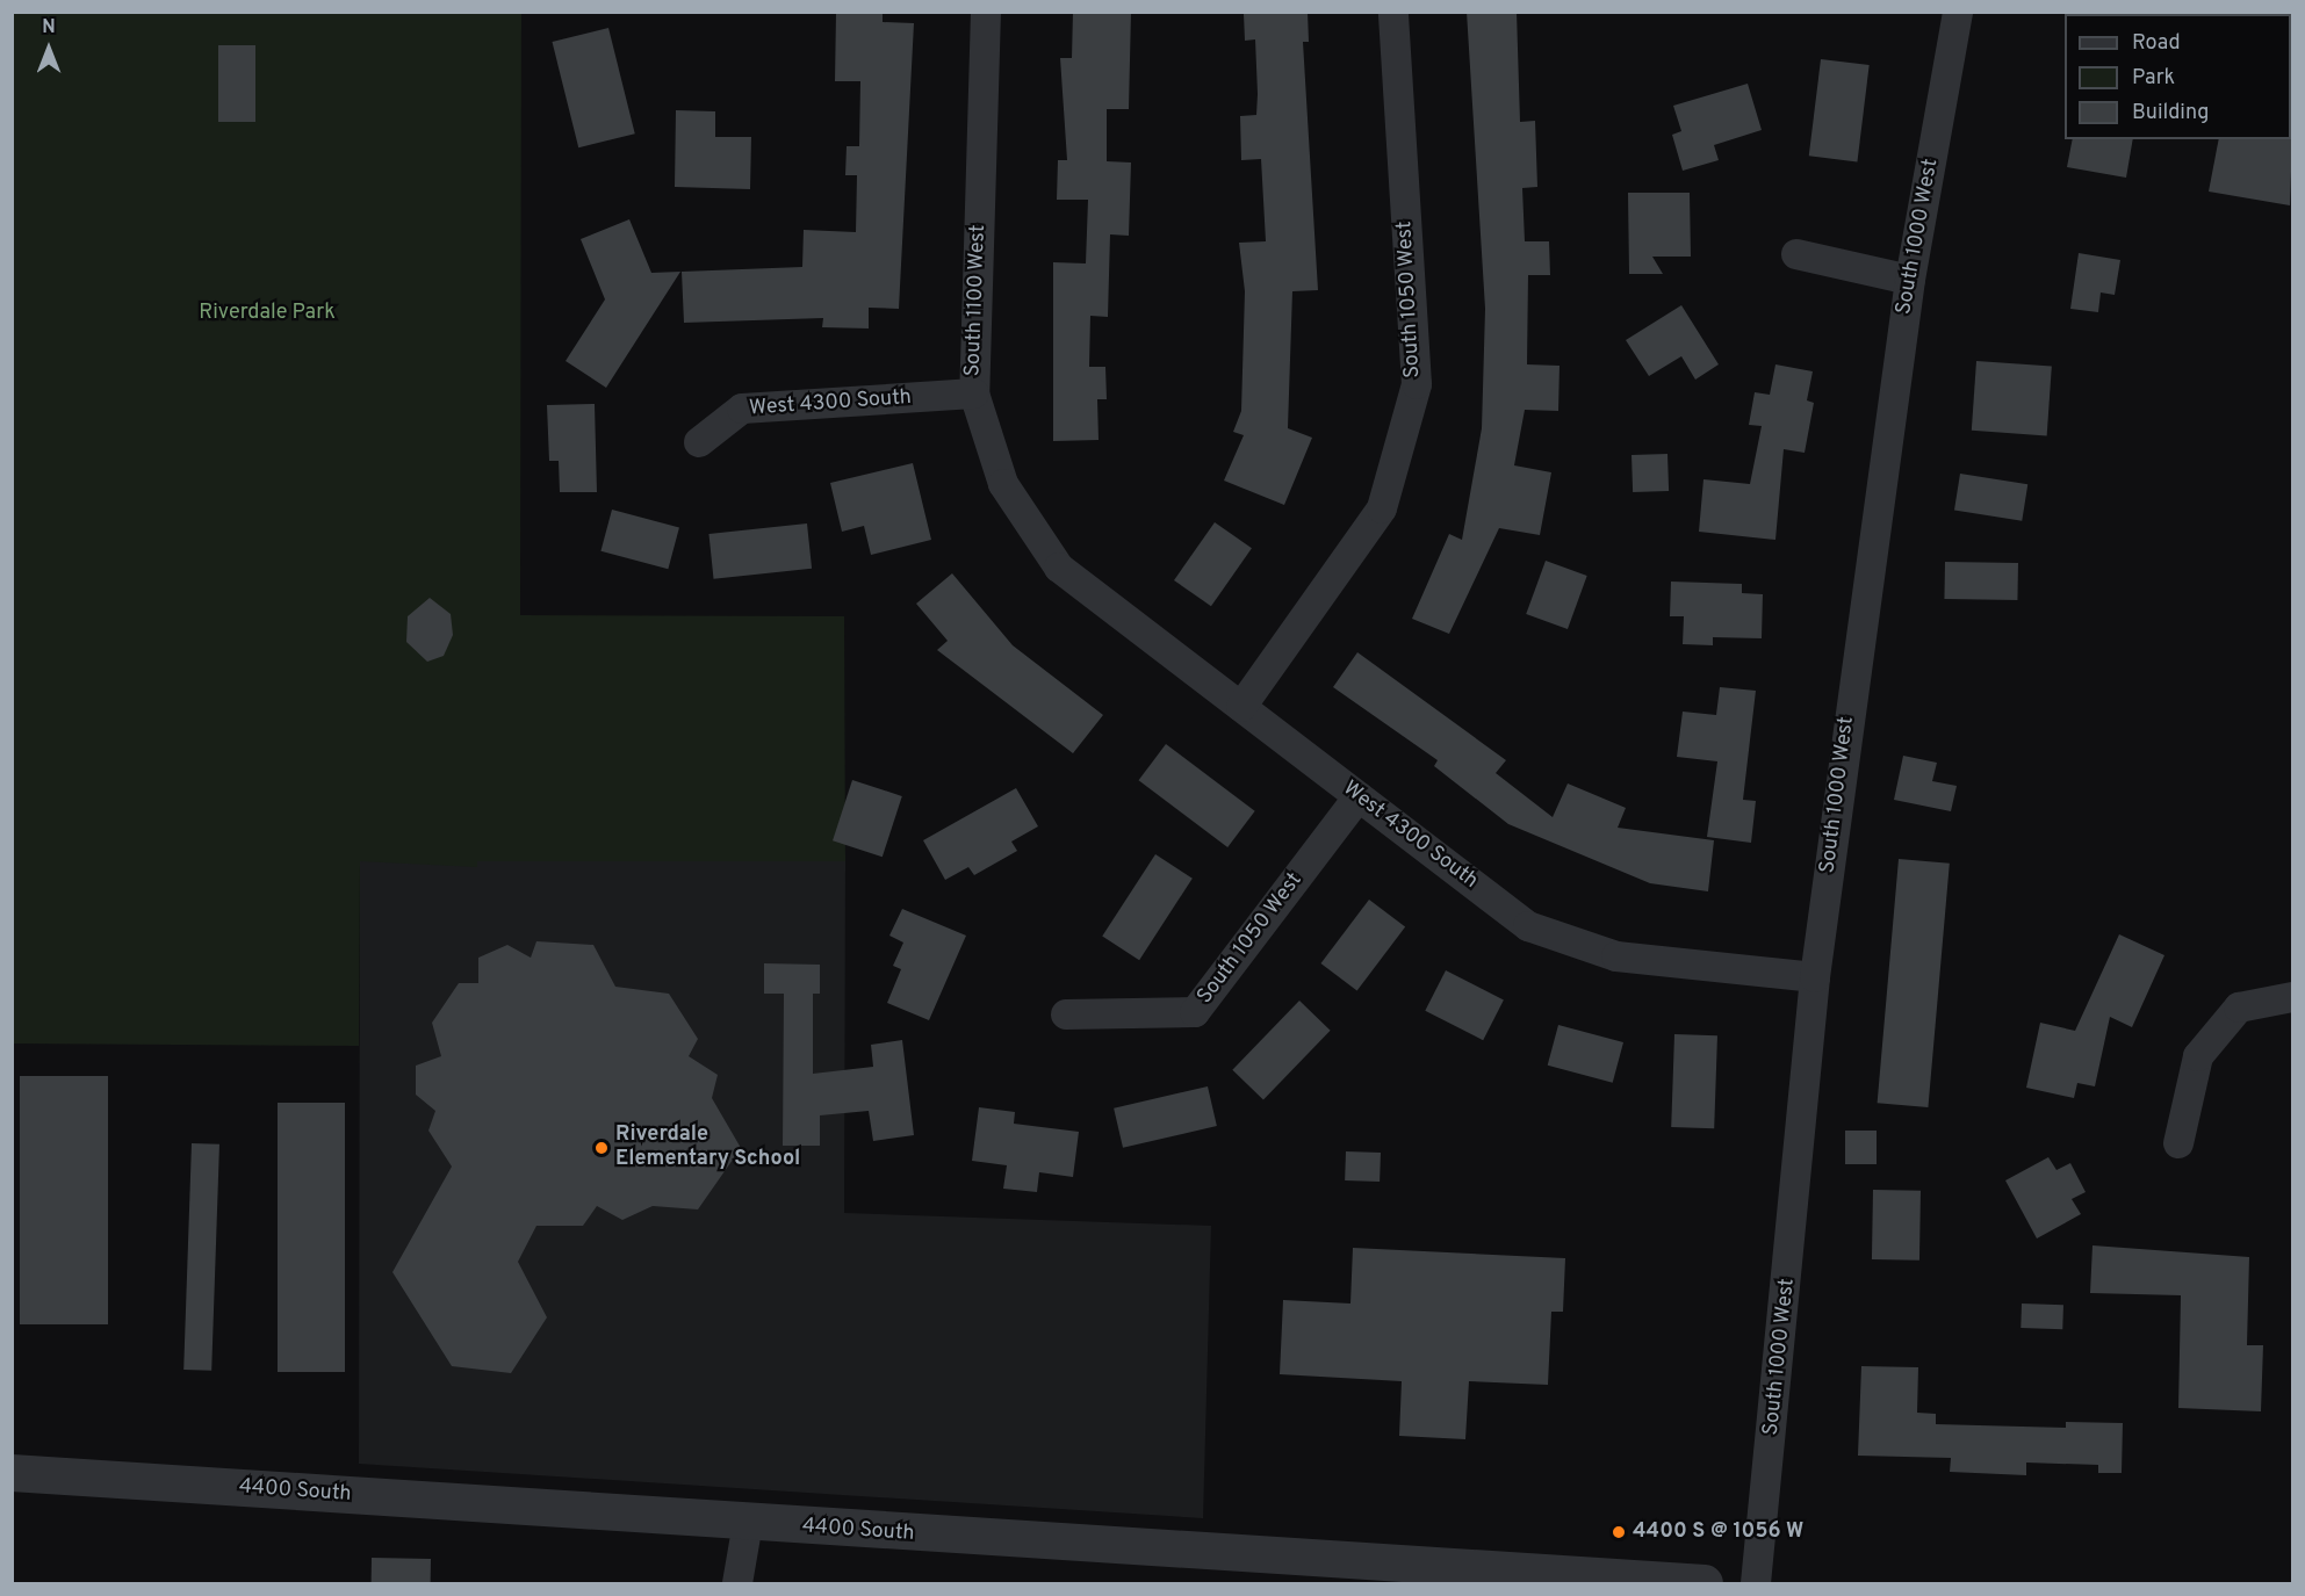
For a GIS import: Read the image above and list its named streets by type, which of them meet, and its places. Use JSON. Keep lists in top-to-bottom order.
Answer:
{
  "streets": {
    "street": [
      "South 1000 West",
      "South 1050 West",
      "South 1100 West",
      "West 4300 South",
      "4400 South"
    ]
  },
  "crossings": [
    ["South 1000 West", "West 4300 South"],
    ["South 1050 West", "West 4300 South"],
    ["South 1100 West", "West 4300 South"]
  ],
  "parks": ["Riverdale Park"],
  "places": ["Riverdale Elementary School", "4400 S @ 1056 W"],
  "legend": ["Road", "Park", "Building"],
  "north": "top"
}
